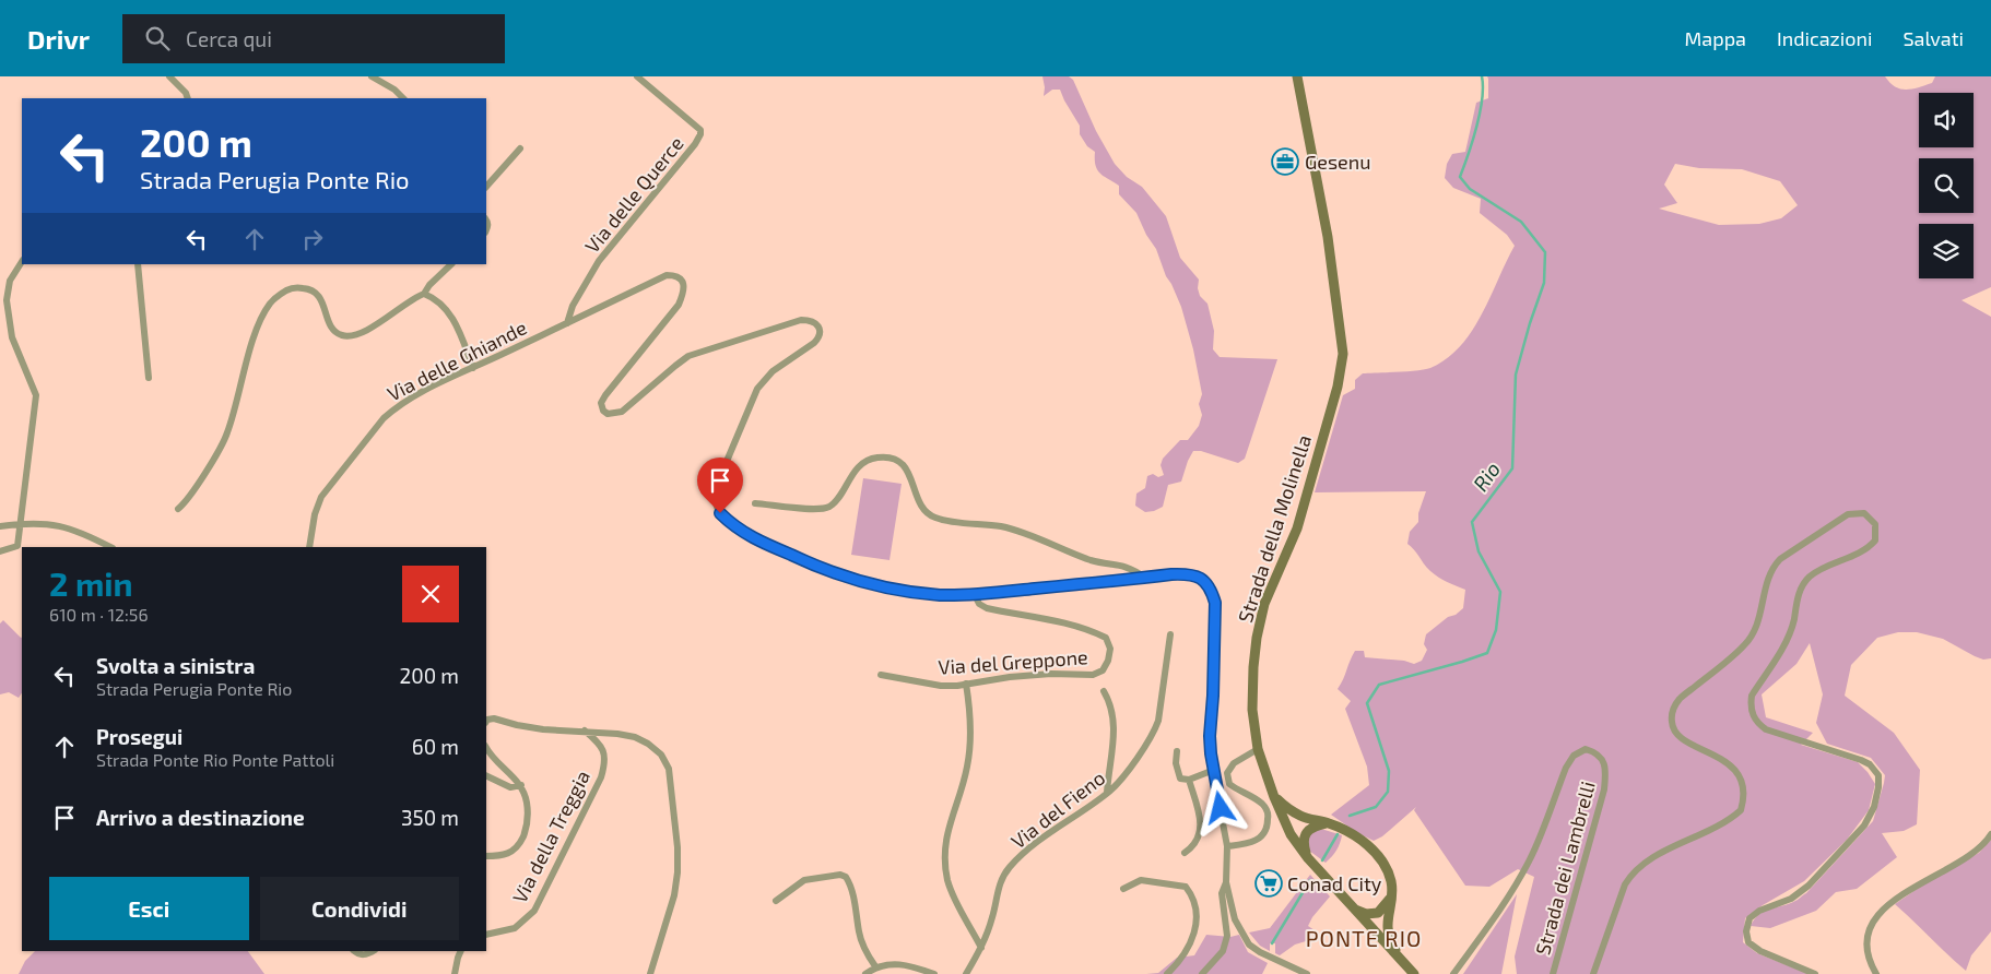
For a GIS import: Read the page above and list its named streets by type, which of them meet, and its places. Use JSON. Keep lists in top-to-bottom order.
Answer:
{
  "streets": {
    "main road": ["Strada della Molinella"],
    "street": [
      "Via delle Querce",
      "Via delle Ghiande",
      "Via del Greppone",
      "Via del Fieno",
      "Via della Treggia",
      "Strada dei Lambrelli"
    ]
  },
  "crossings": [
    ["Via delle Querce", "Via delle Ghiande"],
    ["Via delle Ghiande", "Via del Greppone"]
  ],
  "districts": ["PONTE RIO"],
  "water": ["Rio"],
  "places": {
    "office": ["Gesenu"],
    "supermarket": ["Conad City"]
  },
  "page": {
    "header": "Drivr",
    "search": "Cerca qui",
    "nav": ["Mappa", "Indicazioni", "Salvati"],
    "turn": ["200 m", "Strada Perugia Ponte Rio"],
    "heading": ["2 min", "610 m · 12:56"],
    "list": [
      {
        "name": "Svolta a sinistra",
        "note": "Strada Perugia Ponte Rio",
        "value": "200 m"
      },
      {
        "name": "Prosegui",
        "note": "Strada Ponte Rio Ponte Pattoli",
        "value": "60 m"
      },
      {
        "name": "Arrivo a destinazione",
        "value": "350 m"
      }
    ],
    "buttons": ["Esci", "Condividi"]
  }
}
